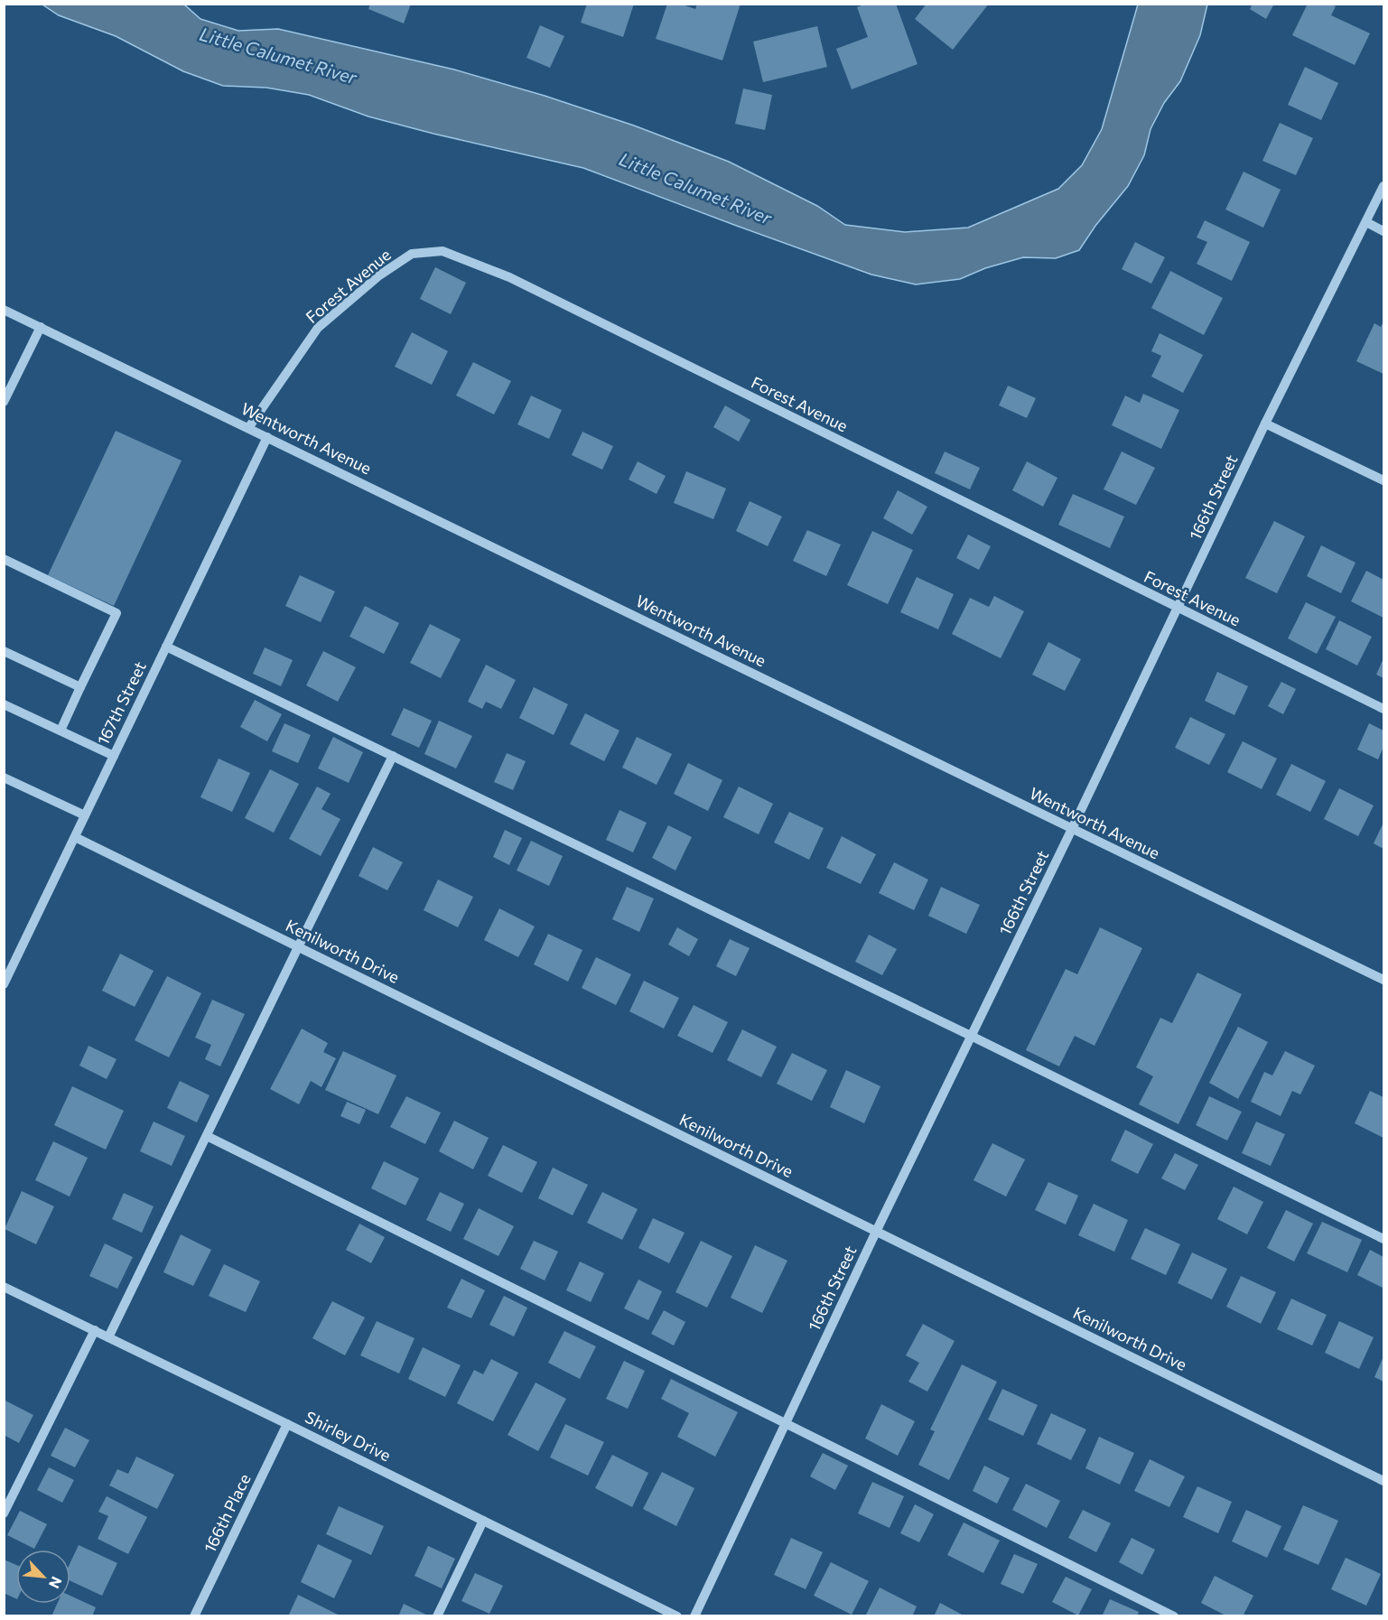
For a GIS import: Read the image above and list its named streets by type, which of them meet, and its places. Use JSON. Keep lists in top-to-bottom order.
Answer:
{
  "streets": {
    "street": [
      "Forest Avenue",
      "Wentworth Avenue",
      "166th Street",
      "167th Street",
      "Kenilworth Drive",
      "Shirley Drive",
      "166th Place"
    ]
  },
  "crossings": [
    ["Forest Avenue", "Wentworth Avenue"],
    ["Forest Avenue", "166th Street"],
    ["Wentworth Avenue", "166th Street"],
    ["Wentworth Avenue", "167th Street"],
    ["166th Street", "Kenilworth Drive"],
    ["167th Street", "Kenilworth Drive"],
    ["Shirley Drive", "166th Place"]
  ],
  "water": ["Little Calumet River"],
  "north": "bottom right"
}
